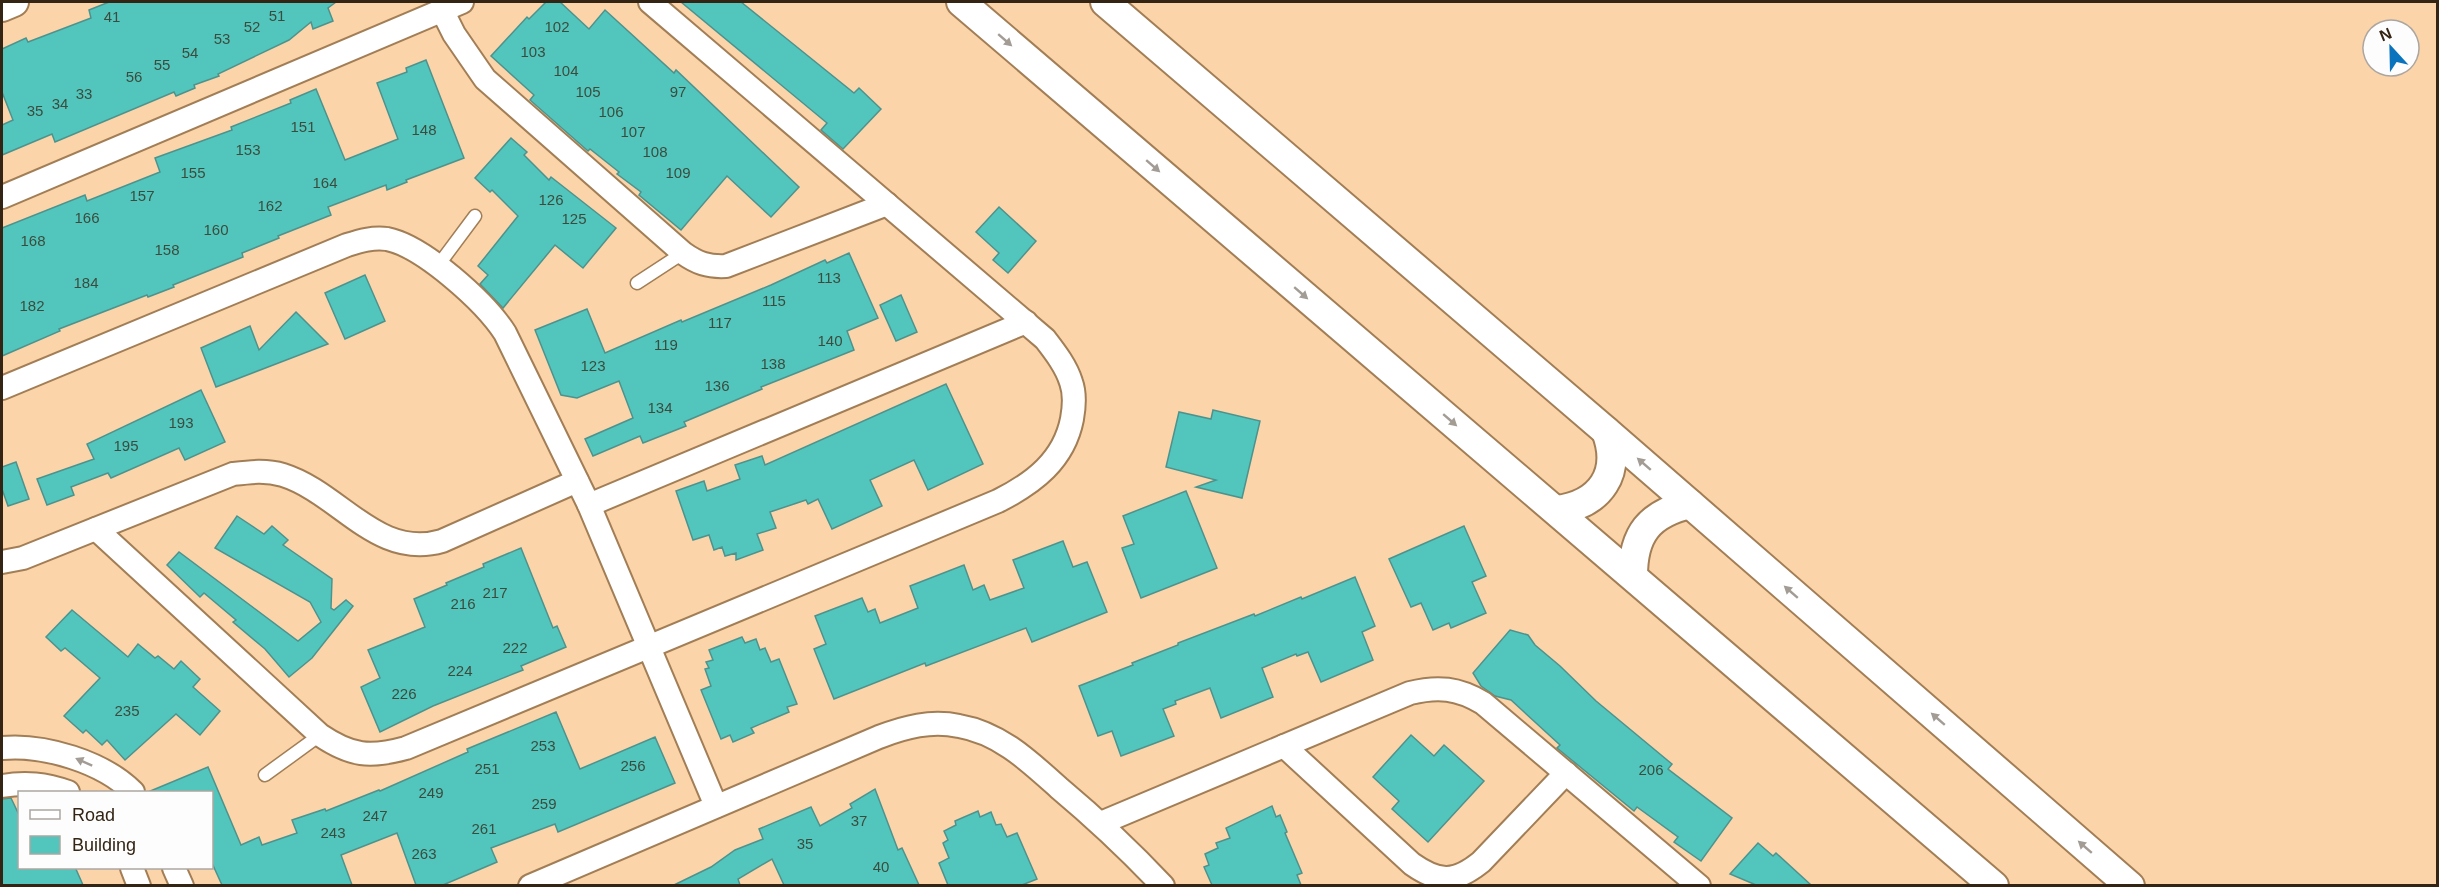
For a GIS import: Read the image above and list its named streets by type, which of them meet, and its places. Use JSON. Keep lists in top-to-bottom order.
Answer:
{
  "house_numbers": [
    "51",
    "41",
    "52",
    "102",
    "53",
    "103",
    "54",
    "55",
    "104",
    "56",
    "105",
    "97",
    "33",
    "34",
    "35",
    "106",
    "151",
    "148",
    "107",
    "153",
    "108",
    "155",
    "109",
    "164",
    "157",
    "126",
    "162",
    "166",
    "125",
    "160",
    "168",
    "158",
    "113",
    "184",
    "115",
    "182",
    "117",
    "140",
    "119",
    "138",
    "123",
    "136",
    "134",
    "193",
    "195",
    "217",
    "216",
    "222",
    "224",
    "226",
    "235",
    "253",
    "256",
    "251",
    "206",
    "249",
    "259",
    "247",
    "37",
    "261",
    "243",
    "35",
    "263",
    "40"
  ],
  "legend": ["Road", "Building"],
  "north": "top"
}
